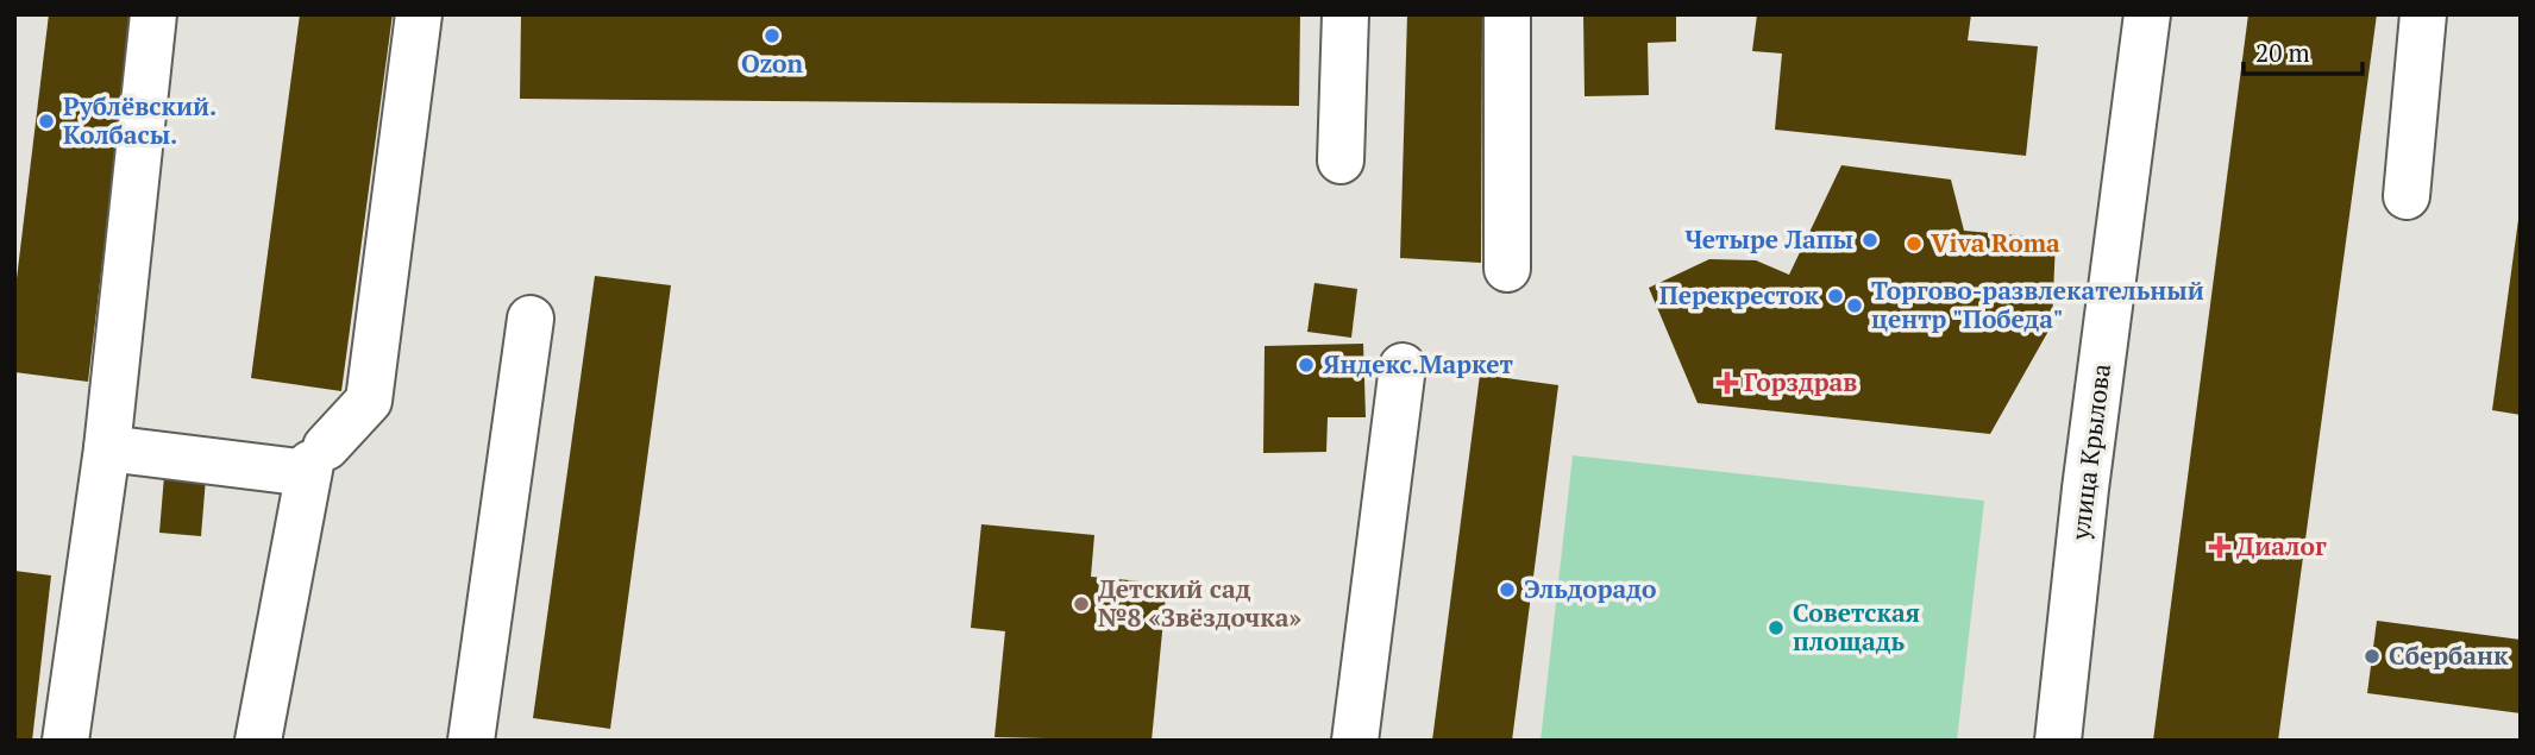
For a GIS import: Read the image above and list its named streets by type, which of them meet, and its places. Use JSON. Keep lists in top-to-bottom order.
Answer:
{
  "streets": {
    "street": ["улица Крылова"]
  },
  "places": {
    "other": [
      "Ozon",
      "Рублёвский. Колбасы.",
      "Четыре Лапы",
      "Viva Roma",
      "Перекресток",
      "Торгово-развлекательный центр \"Победа\"",
      "Яндекс.Маркет",
      "Эльдорадо",
      "Детский сад №8 «Звёздочка»",
      "Советская площадь",
      "Сбербанк"
    ],
    "health": ["Горздрав", "Диалог"]
  },
  "scale_bar": "20 m"
}
